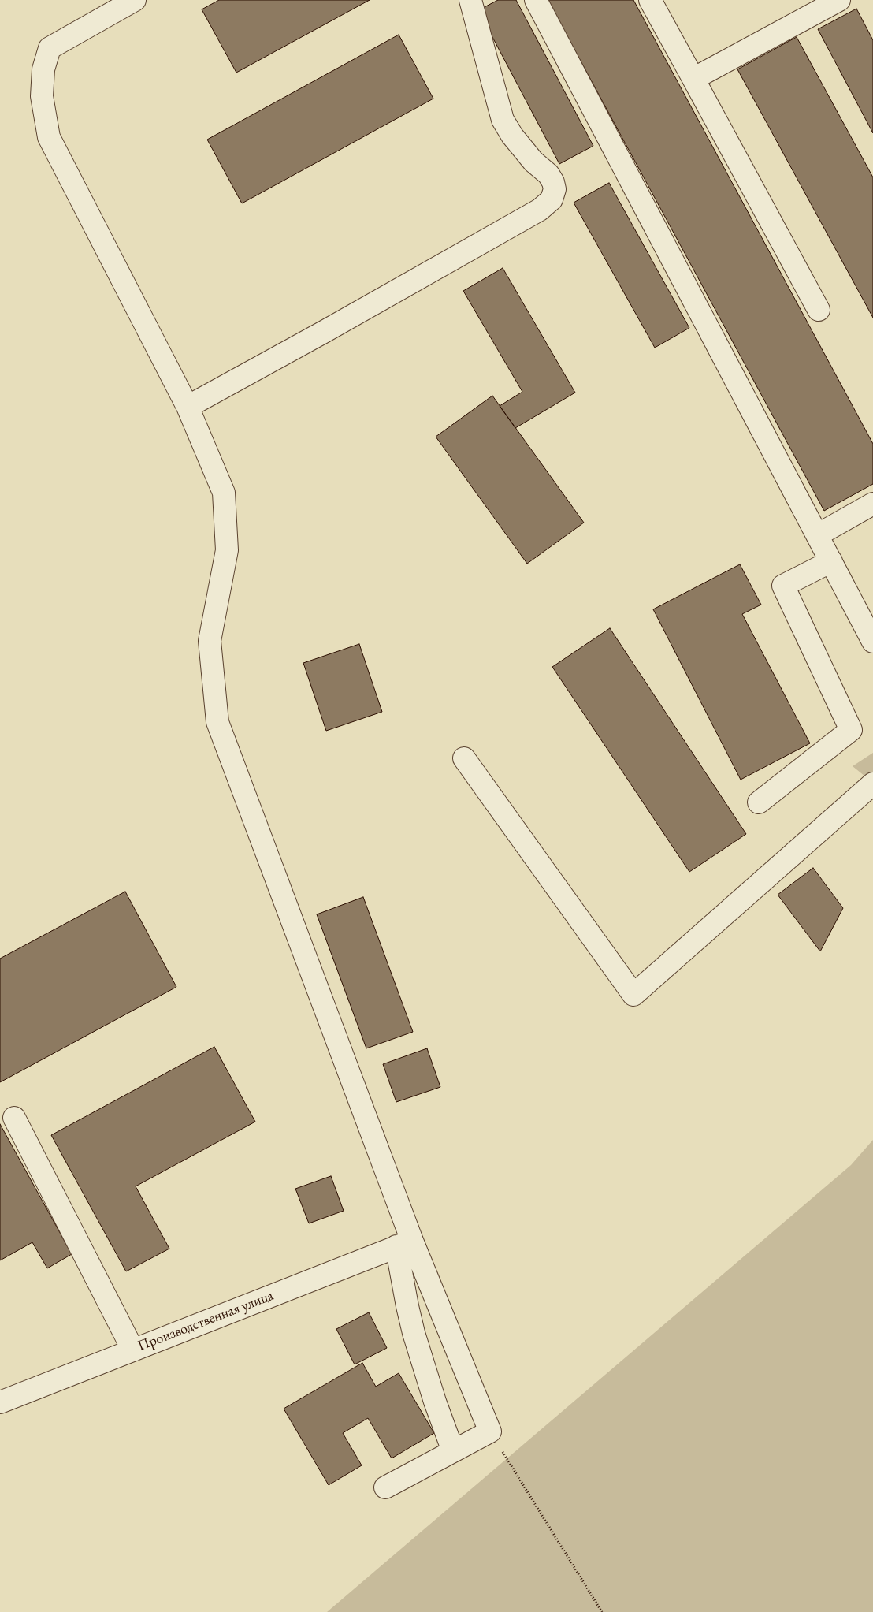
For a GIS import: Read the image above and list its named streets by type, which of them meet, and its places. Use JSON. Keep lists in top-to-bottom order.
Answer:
{
  "streets": {
    "lane": ["Производственная улица"]
  }
}
